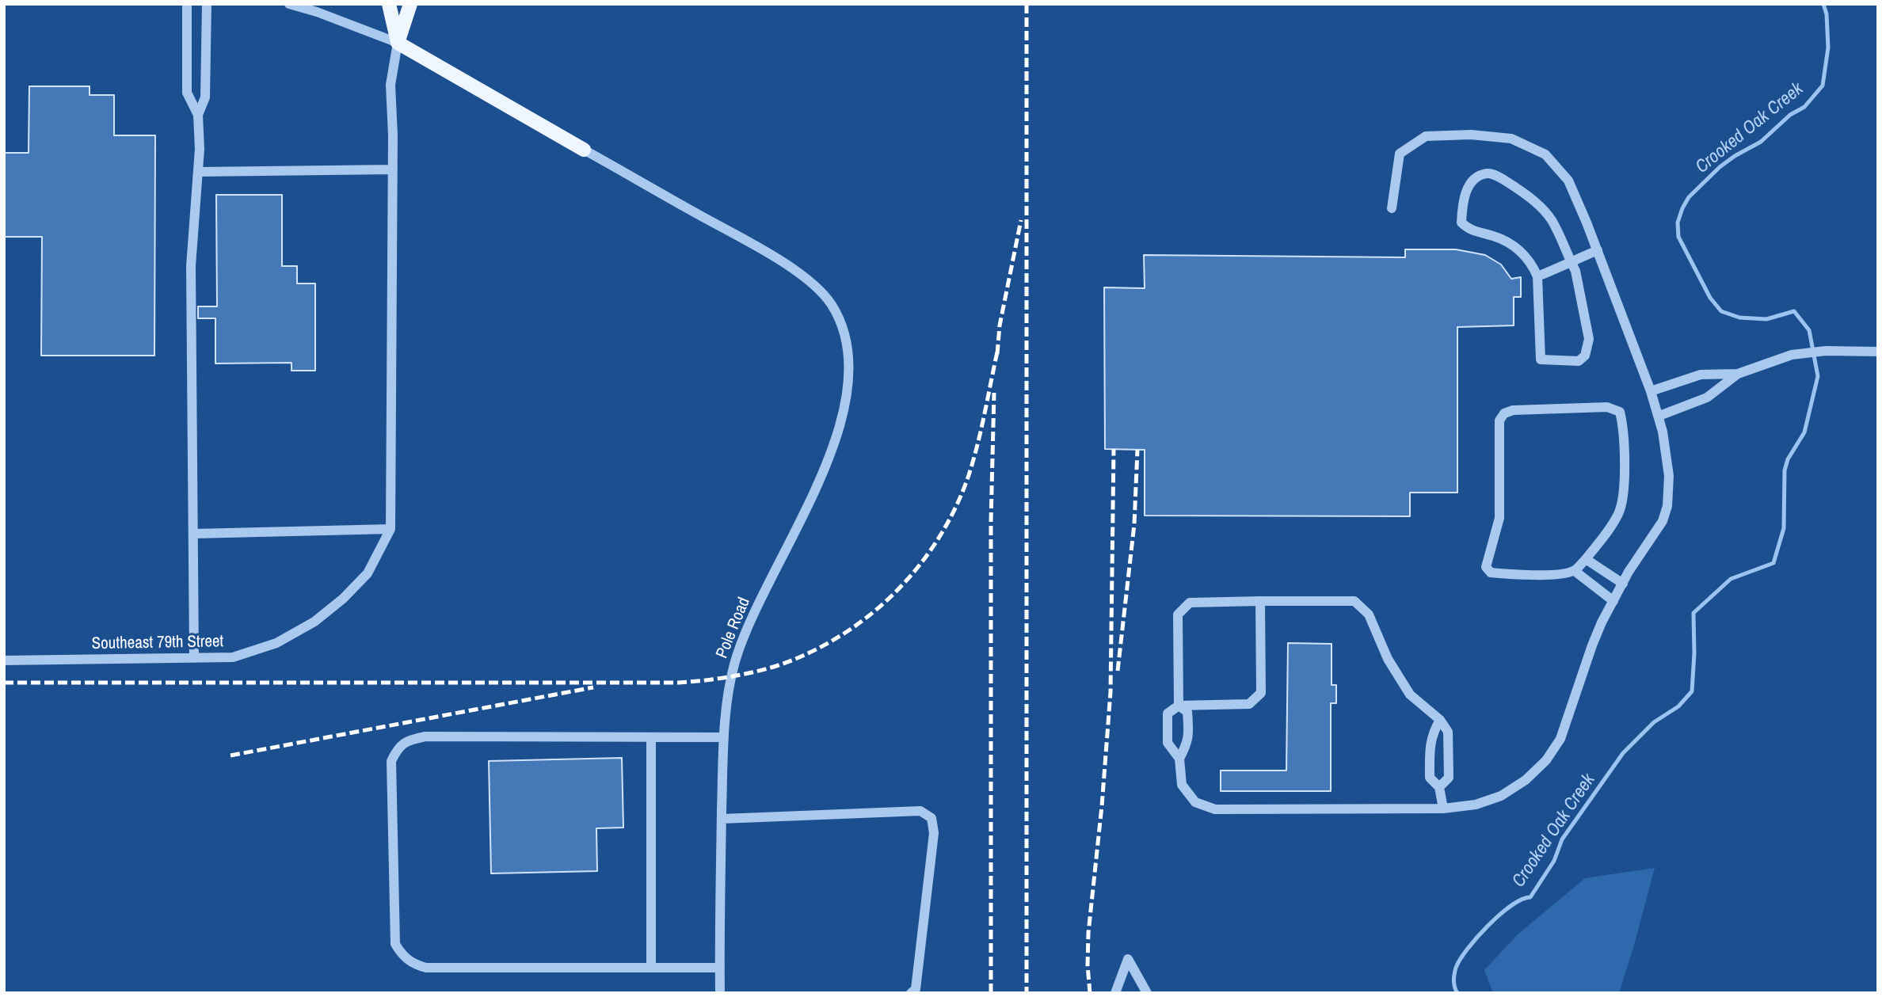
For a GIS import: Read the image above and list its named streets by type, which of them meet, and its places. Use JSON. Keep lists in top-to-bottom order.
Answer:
{
  "streets": {
    "street": ["Pole Road", "Southeast 79th Street"]
  },
  "water": ["Crooked Oak Creek"]
}
